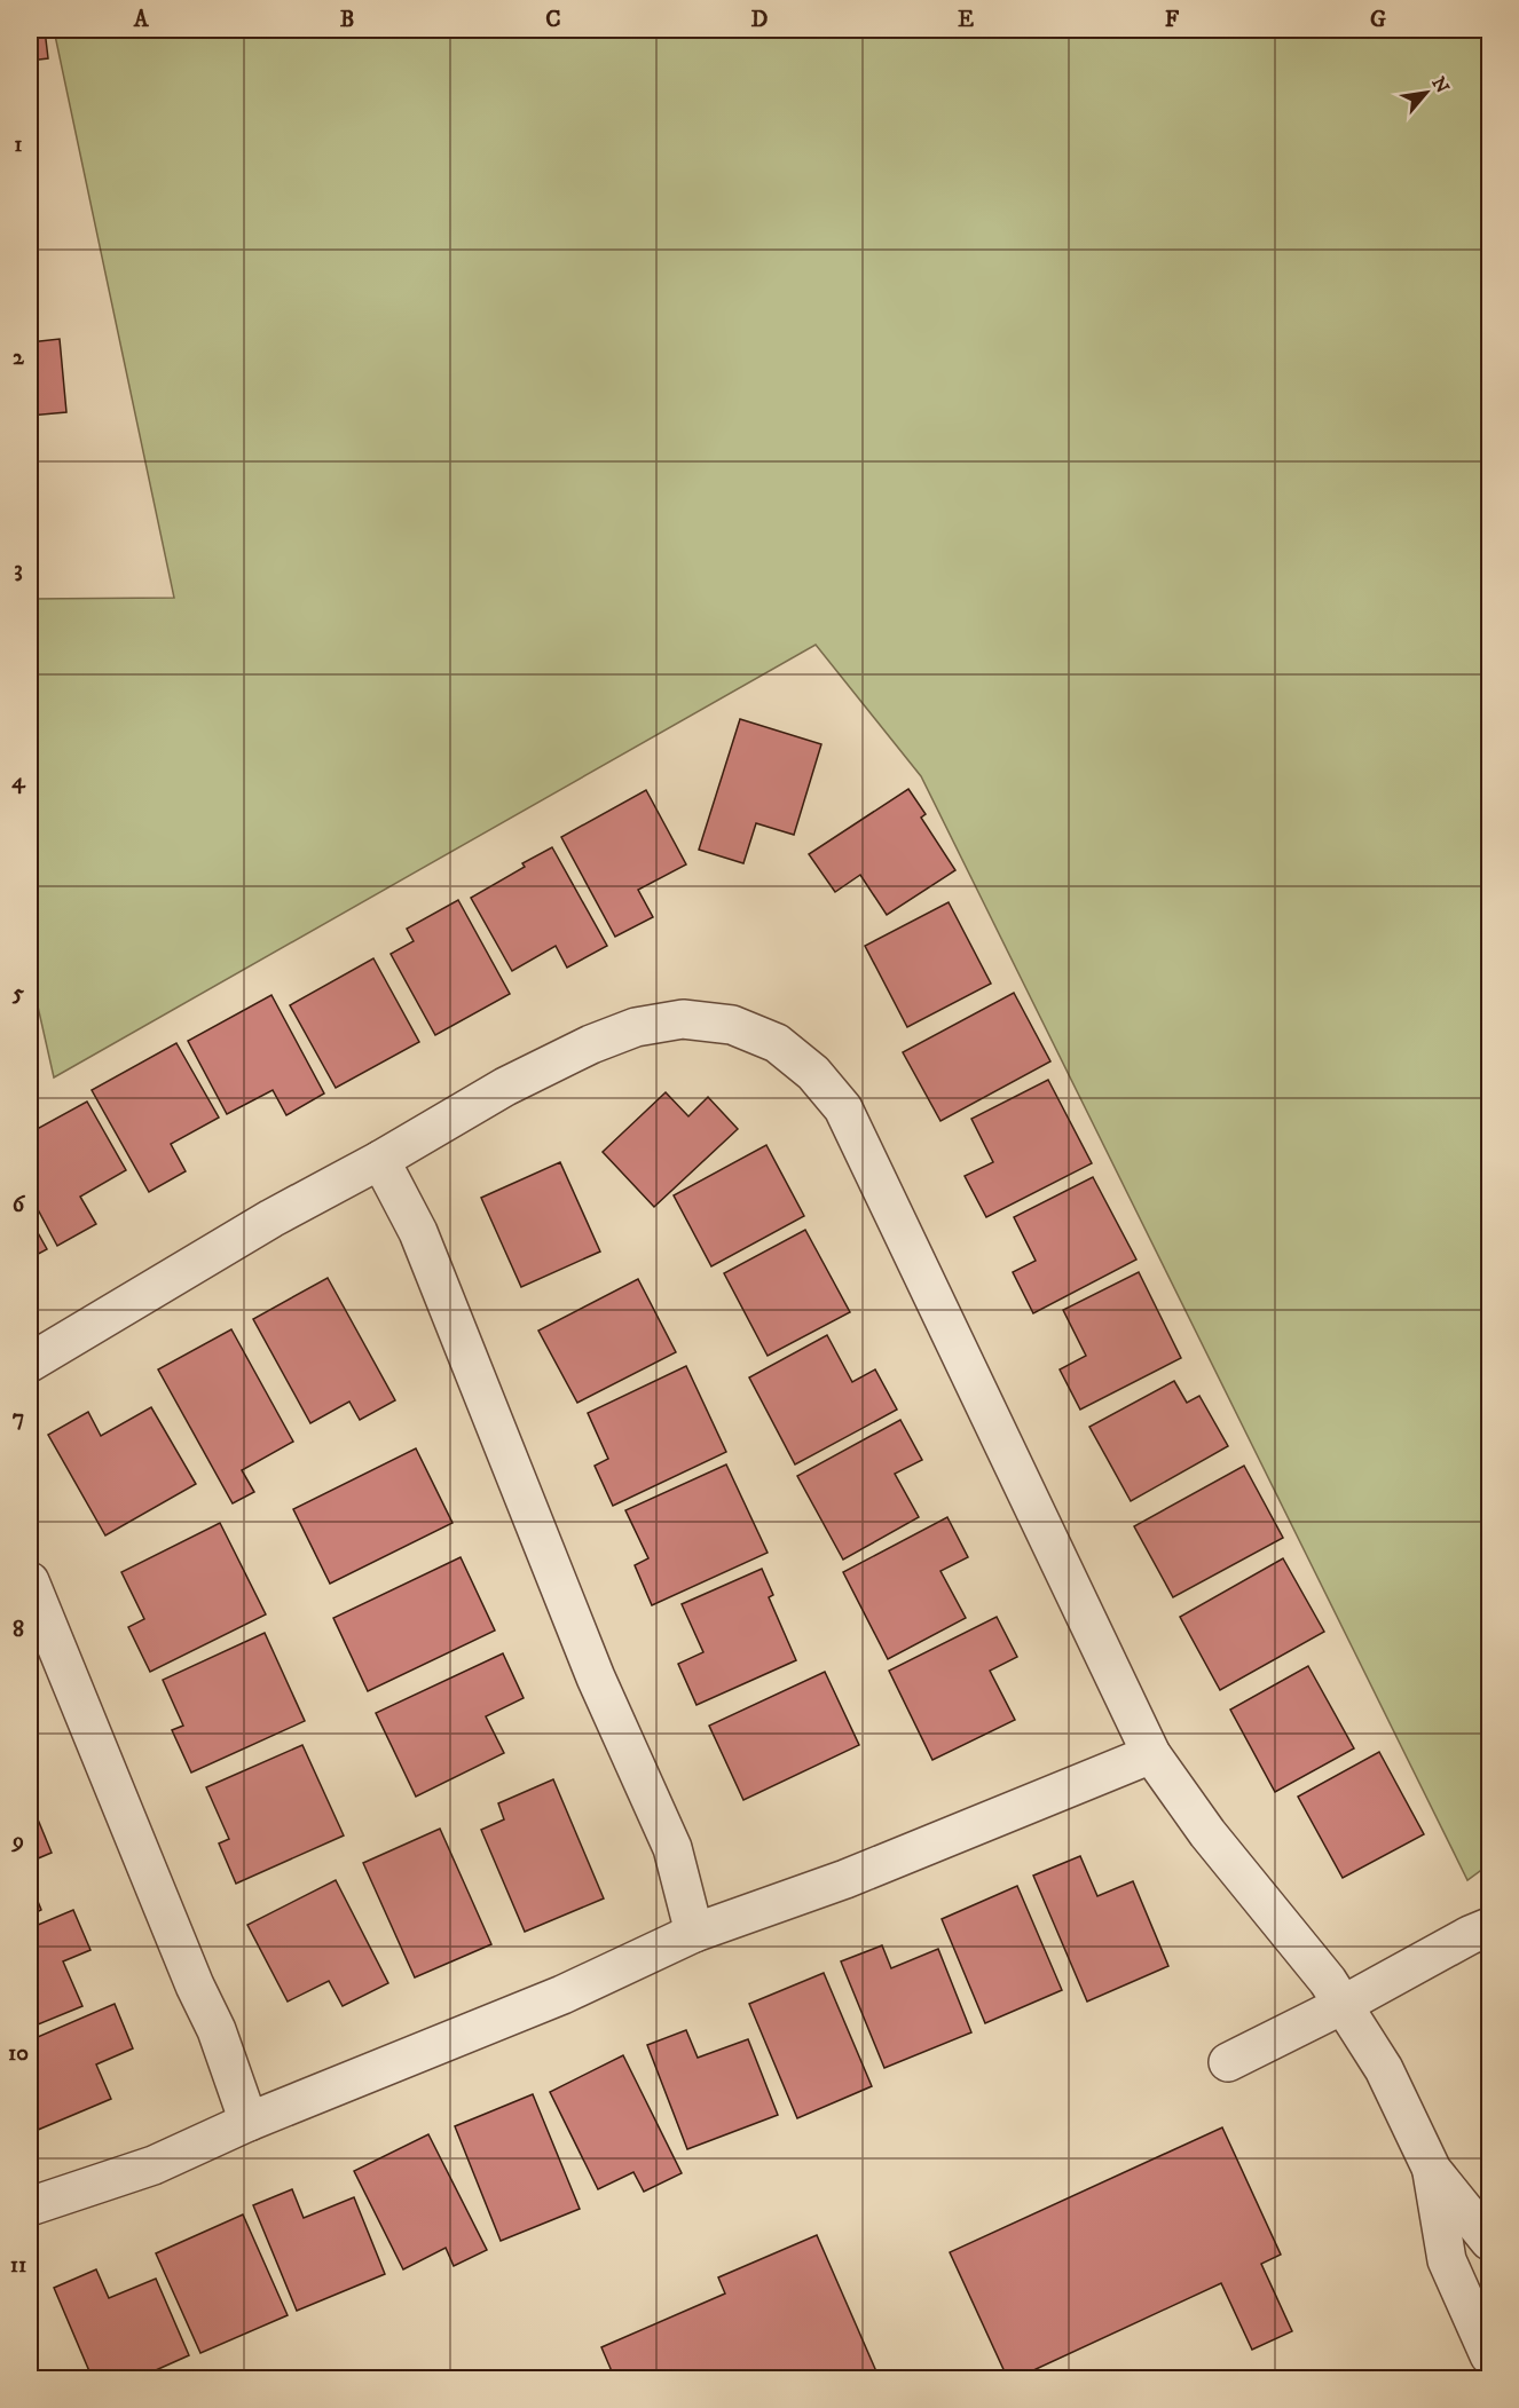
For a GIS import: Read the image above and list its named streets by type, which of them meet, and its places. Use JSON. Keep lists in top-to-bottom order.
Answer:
{
  "north": "top right",
  "grid": {
    "columns": [
      "A",
      "B",
      "C",
      "D",
      "E",
      "F",
      "G"
    ],
    "rows": [
      "1",
      "2",
      "3",
      "4",
      "5",
      "6",
      "7",
      "8",
      "9",
      "10",
      "11"
    ]
  }
}
